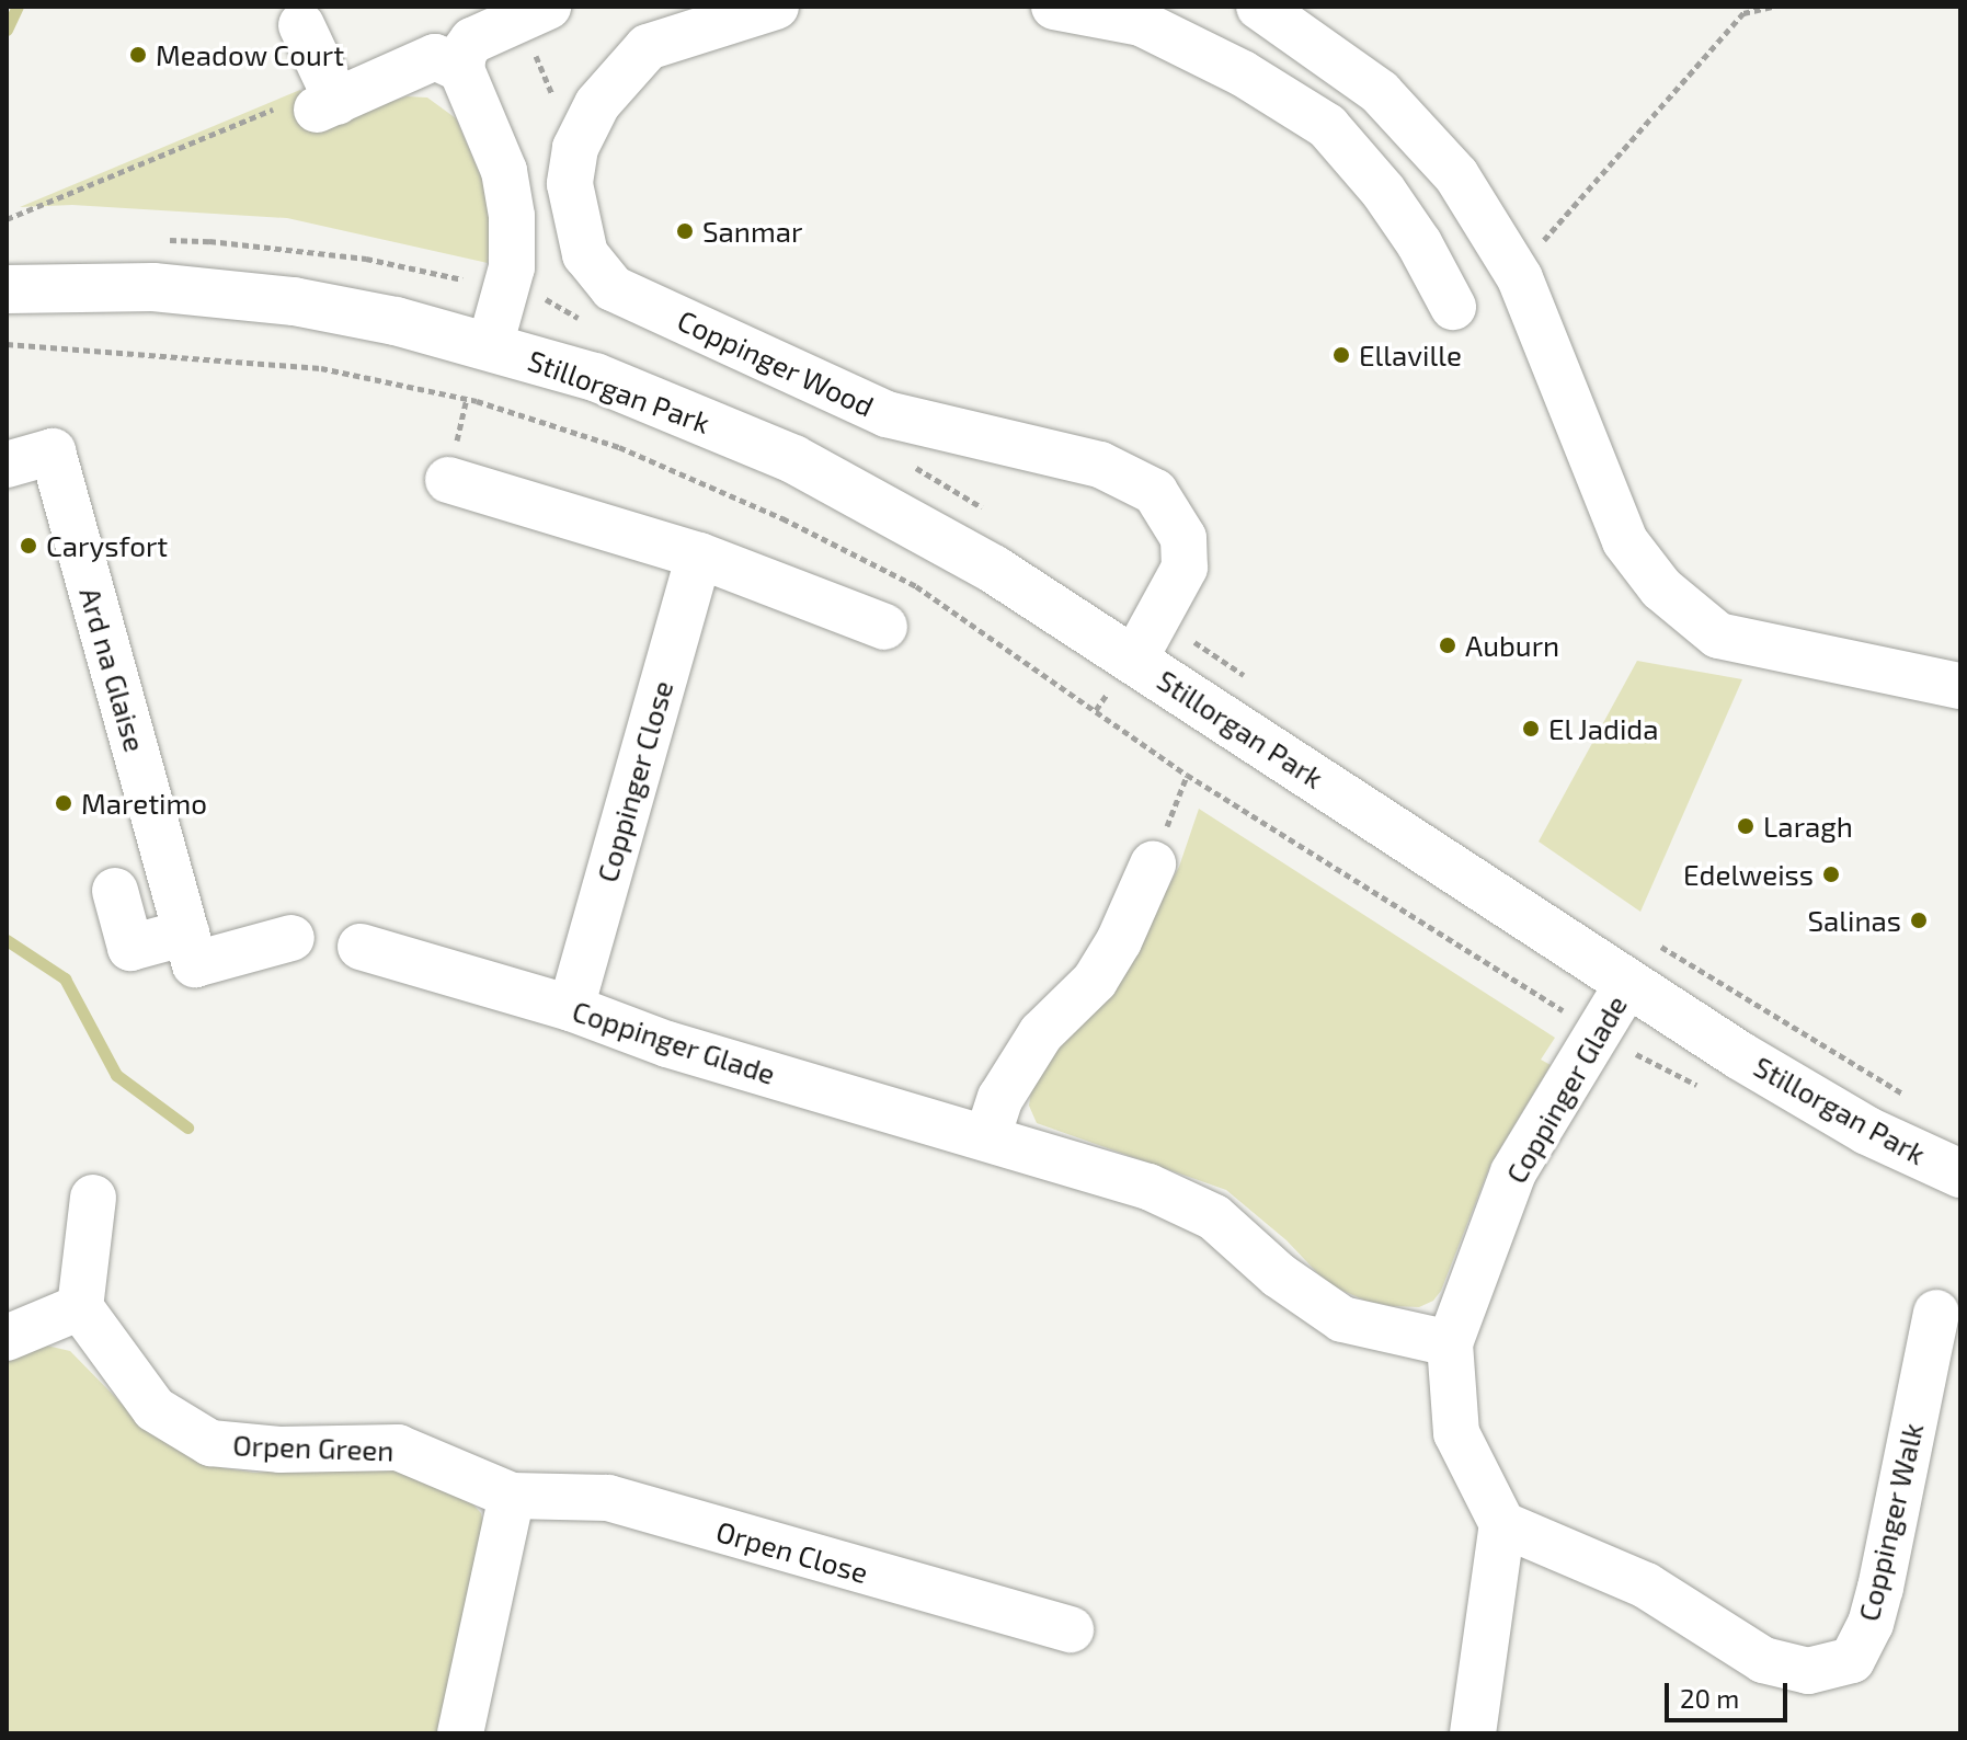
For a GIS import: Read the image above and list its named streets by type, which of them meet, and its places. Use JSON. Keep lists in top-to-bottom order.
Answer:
{
  "streets": {
    "main road": ["Stillorgan Park"],
    "street": [
      "Coppinger Wood",
      "Ard na Glaise",
      "Coppinger Close",
      "Coppinger Glade",
      "Orpen Green",
      "Coppinger Walk",
      "Orpen Close"
    ]
  },
  "crossings": [
    ["Coppinger Wood", "Stillorgan Park"],
    ["Stillorgan Park", "Coppinger Glade"],
    ["Coppinger Close", "Coppinger Glade"],
    ["Coppinger Glade", "Coppinger Walk"],
    ["Orpen Green", "Orpen Close"]
  ],
  "places": [
    "Meadow Court",
    "Sanmar",
    "Ellaville",
    "Carysfort",
    "Auburn",
    "El Jadida",
    "Maretimo",
    "Laragh",
    "Edelweiss",
    "Salinas"
  ],
  "scale_bar": "20 m"
}
